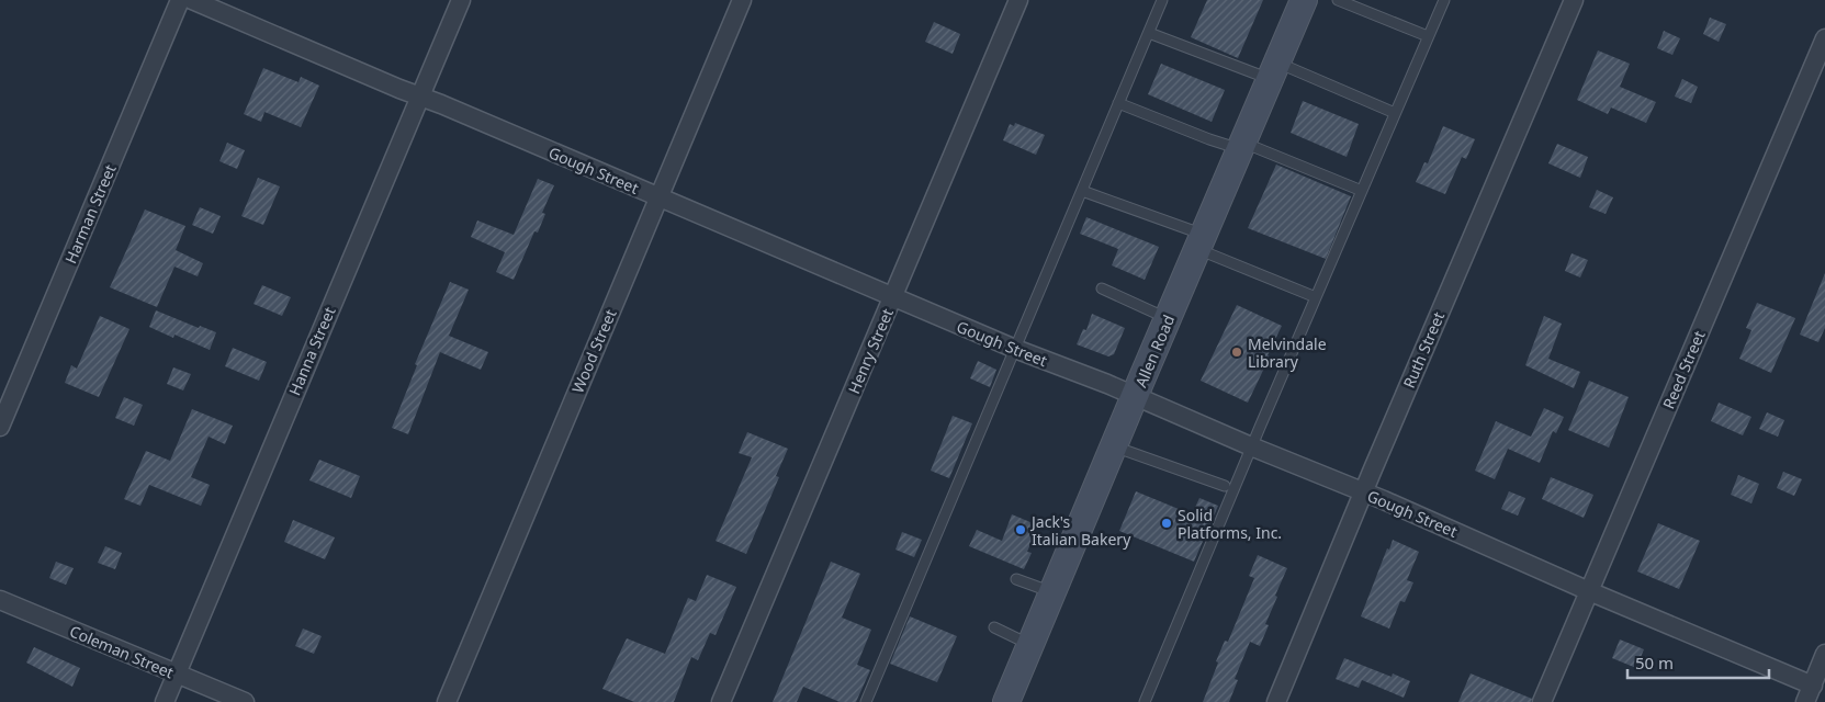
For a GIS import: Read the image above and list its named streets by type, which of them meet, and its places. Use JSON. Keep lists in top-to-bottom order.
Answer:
{
  "streets": {
    "main road": ["Allen Road"],
    "street": [
      "Gough Street",
      "Harman Street",
      "Ruth Street",
      "Hanna Street",
      "Wood Street",
      "Henry Street",
      "Reed Street",
      "Coleman Street"
    ]
  },
  "crossings": [
    ["Gough Street", "Ruth Street"],
    ["Gough Street", "Hanna Street"],
    ["Gough Street", "Wood Street"],
    ["Gough Street", "Henry Street"],
    ["Gough Street", "Allen Road"],
    ["Gough Street", "Reed Street"],
    ["Hanna Street", "Coleman Street"]
  ],
  "places": ["Melvindale Library", "Solid Platforms, Inc.", "Jack's Italian Bakery"],
  "scale_bar": "50 m"
}
